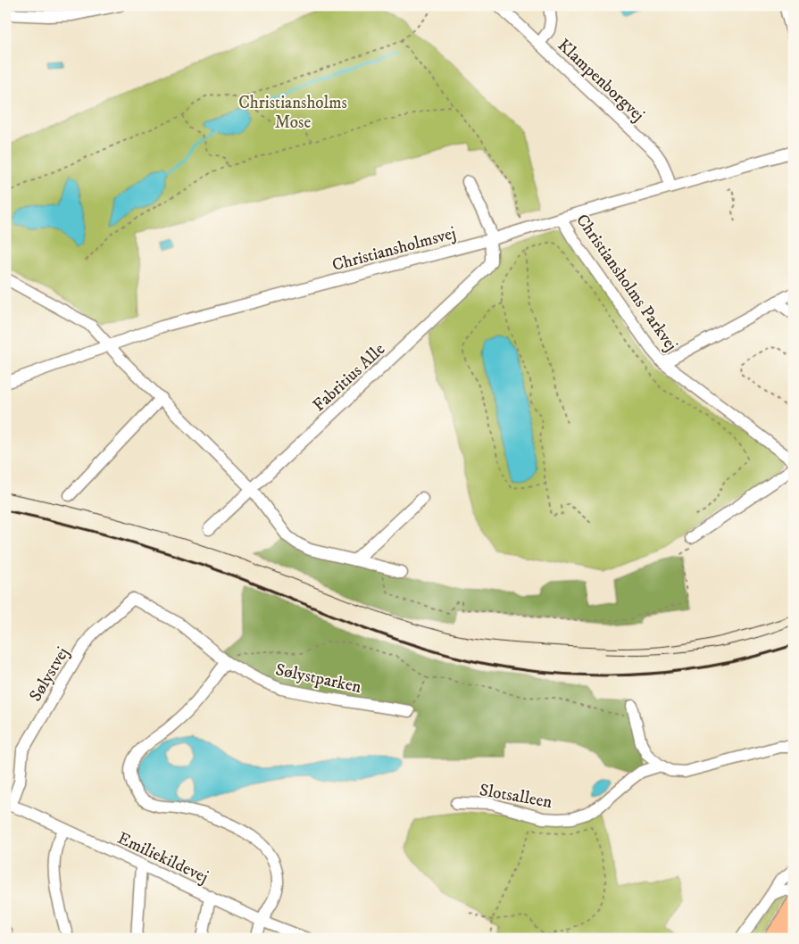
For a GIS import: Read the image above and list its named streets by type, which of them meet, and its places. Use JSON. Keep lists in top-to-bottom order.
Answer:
{
  "streets": {
    "street": [
      "Klampenborgvej",
      "Christiansholmsvej",
      "Christiansholms Parkvej",
      "Fabritius Alle",
      "Sølystvej",
      "Sølystparken",
      "Slotsalleen",
      "Emiliekildevej"
    ]
  },
  "crossings": [
    ["Klampenborgvej", "Christiansholmsvej"],
    ["Christiansholmsvej", "Christiansholms Parkvej"],
    ["Christiansholmsvej", "Fabritius Alle"],
    ["Sølystvej", "Sølystparken"],
    ["Sølystvej", "Emiliekildevej"]
  ],
  "parks": ["Christiansholms Mose"]
}
